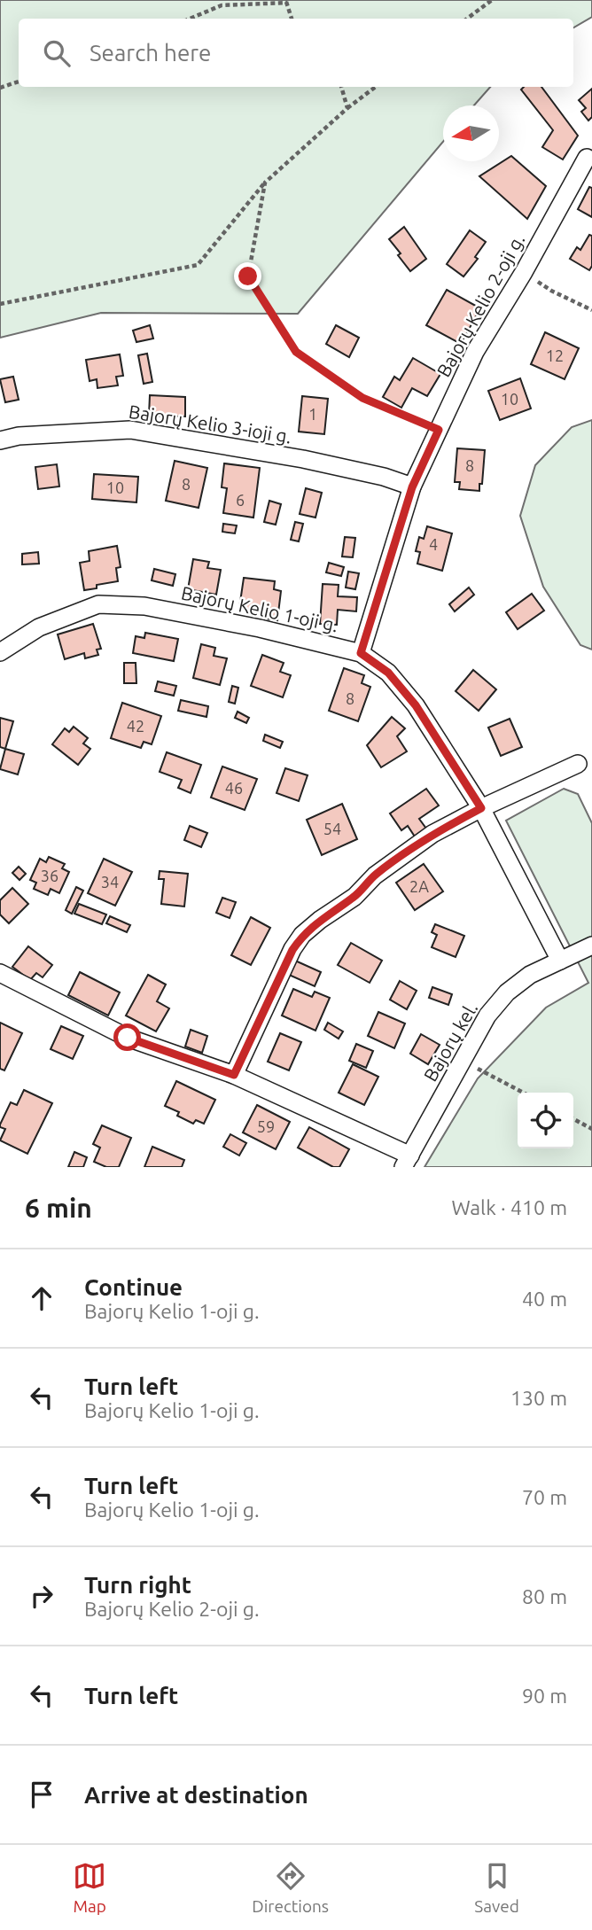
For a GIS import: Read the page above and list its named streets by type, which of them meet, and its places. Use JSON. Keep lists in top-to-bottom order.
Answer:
{
  "streets": {
    "street": [
      "Bajorų Kelio 2-oji g.",
      "Bajorų Kelio 3-ioji g.",
      "Bajorų Kelio 1-oji g.",
      "Bajorų kel."
    ]
  },
  "crossings": [
    ["Bajorų Kelio 2-oji g.", "Bajorų Kelio 3-ioji g."],
    ["Bajorų Kelio 2-oji g.", "Bajorų Kelio 1-oji g."],
    ["Bajorų Kelio 1-oji g.", "Bajorų kel."]
  ],
  "house_numbers": [
    "12",
    "10",
    "1",
    "8",
    "8",
    "10",
    "6",
    "4",
    "8",
    "42",
    "46",
    "54",
    "36",
    "34",
    "2A",
    "59"
  ],
  "north": "left",
  "page": {
    "search": "Search here",
    "heading": ["6 min", "Walk · 410 m"],
    "list": [
      ["Continue", "Bajorų Kelio 1-oji g.", "40 m"],
      ["Turn left", "Bajorų Kelio 1-oji g.", "130 m"],
      ["Turn left", "Bajorų Kelio 1-oji g.", "70 m"],
      ["Turn right", "Bajorų Kelio 2-oji g.", "80 m"],
      ["Turn left", "90 m"],
      "Arrive at destination"
    ],
    "nav": ["Map", "Directions", "Saved"]
  }
}
